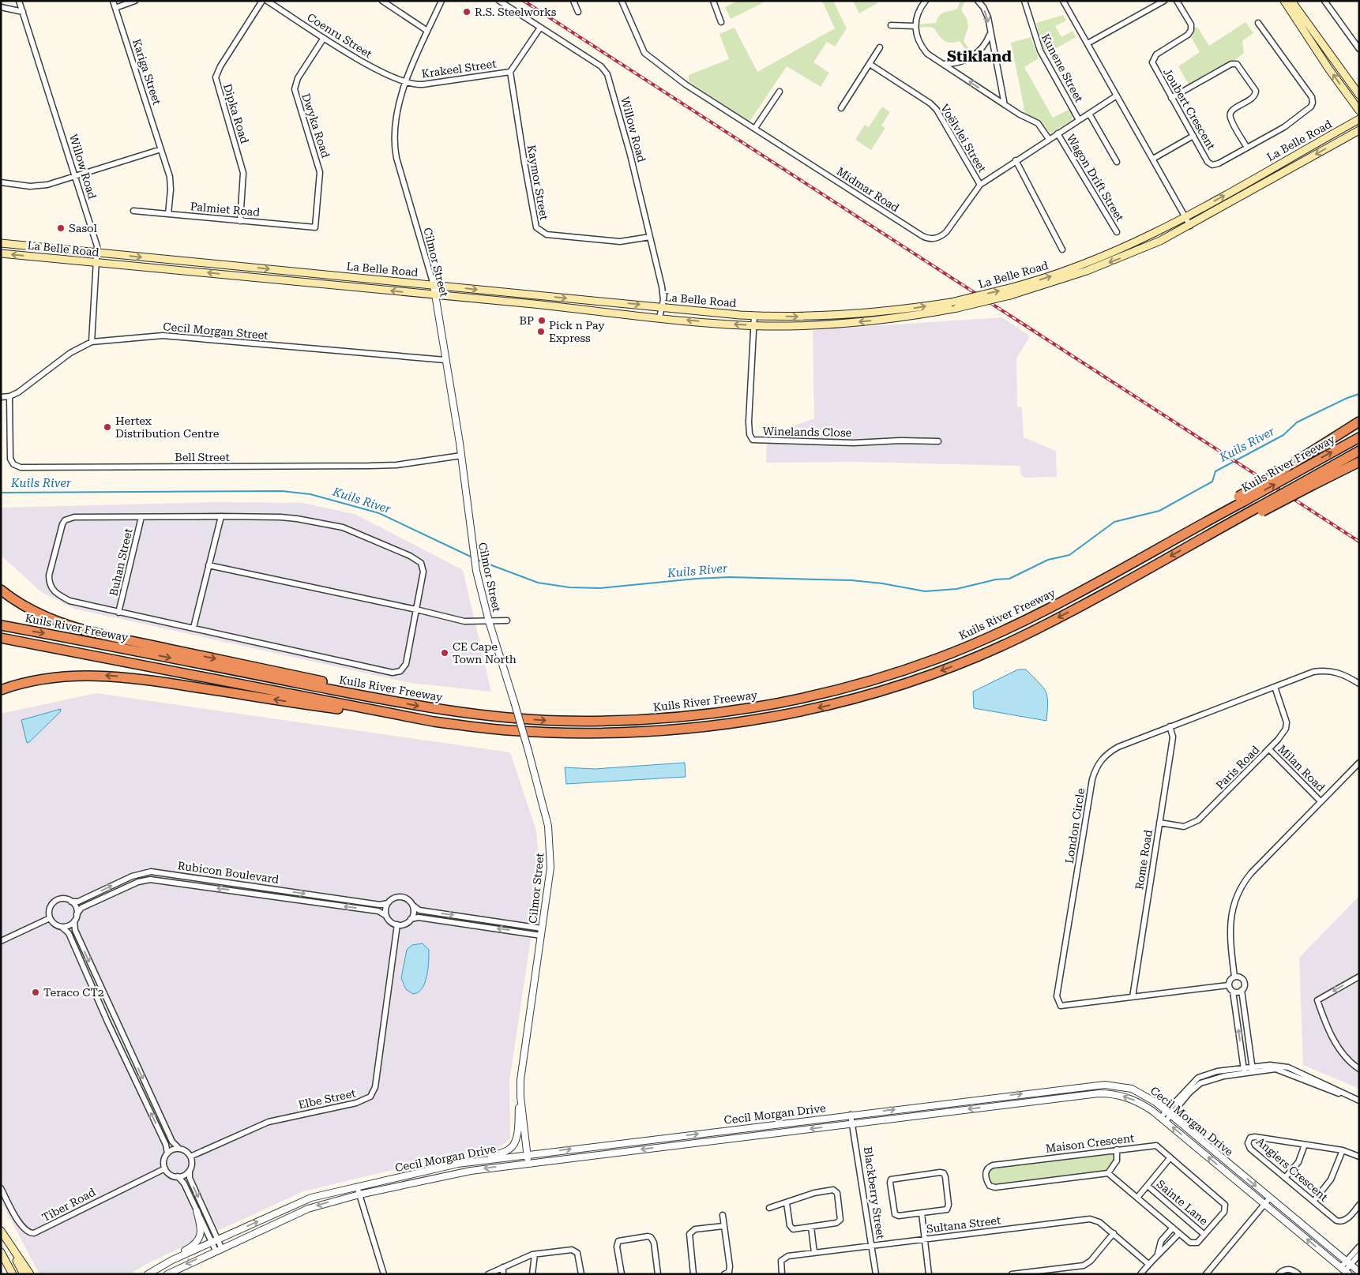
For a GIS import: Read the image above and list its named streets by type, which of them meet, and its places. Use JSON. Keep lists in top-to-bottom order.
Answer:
{
  "streets": {
    "highway": ["Kuils River Freeway"],
    "main road": ["La Belle Road"],
    "street": [
      "Coenru Street",
      "Kunene Street",
      "Krakeel Street",
      "Kariga Street",
      "Joubert Crescent",
      "Dipka Road",
      "Dwyka Road",
      "Willow Road",
      "Voëlvlei Street",
      "Wagon Drift Street",
      "Kaymor Street",
      "Midmar Road",
      "Palmiet Road",
      "Cilmor Street",
      "Cecil Morgan Street",
      "Winelands Close",
      "Bell Street",
      "Buhan Street",
      "Paris Road",
      "Milan Road",
      "London Circle",
      "Rome Road",
      "Rubicon Boulevard",
      "Elbe Street",
      "Cecil Morgan Drive",
      "Maison Crescent",
      "Angiers Crescent",
      "Blackberry Street",
      "Sainte Lane",
      "Tiber Road",
      "Sultana Street"
    ]
  },
  "crossings": [
    ["Coenru Street", "Krakeel Street"],
    ["Coenru Street", "Dwyka Road"],
    ["Coenru Street", "Cilmor Street"],
    ["Kunene Street", "Midmar Road"],
    ["Krakeel Street", "Willow Road"],
    ["Krakeel Street", "Kaymor Street"],
    ["Krakeel Street", "Cilmor Street"],
    ["Kariga Street", "Palmiet Road"],
    ["Dipka Road", "Palmiet Road"],
    ["Dwyka Road", "Palmiet Road"],
    ["Willow Road", "La Belle Road"],
    ["Willow Road", "Kaymor Street"],
    ["Willow Road", "Cecil Morgan Street"],
    ["Voëlvlei Street", "Midmar Road"],
    ["La Belle Road", "Cilmor Street"],
    ["La Belle Road", "Winelands Close"],
    ["Wagon Drift Street", "Midmar Road"],
    ["Cilmor Street", "Cecil Morgan Street"],
    ["Cilmor Street", "Bell Street"],
    ["Cilmor Street", "Cecil Morgan Drive"],
    ["Cecil Morgan Street", "Bell Street"],
    ["Paris Road", "Milan Road"],
    ["Paris Road", "London Circle"],
    ["Paris Road", "Rome Road"],
    ["London Circle", "Rome Road"],
    ["Rubicon Boulevard", "Elbe Street"],
    ["Elbe Street", "Tiber Road"],
    ["Cecil Morgan Drive", "Blackberry Street"],
    ["Maison Crescent", "Sainte Lane"],
    ["Blackberry Street", "Sultana Street"]
  ],
  "districts": ["Stikland"],
  "water": ["Kuils River"],
  "places": [
    "R.S. Steelworks",
    "Sasol",
    "BP",
    "Pick n Pay Express",
    "Hertex Distribution Centre",
    "CE Cape Town North",
    "Teraco CT2"
  ]
}
